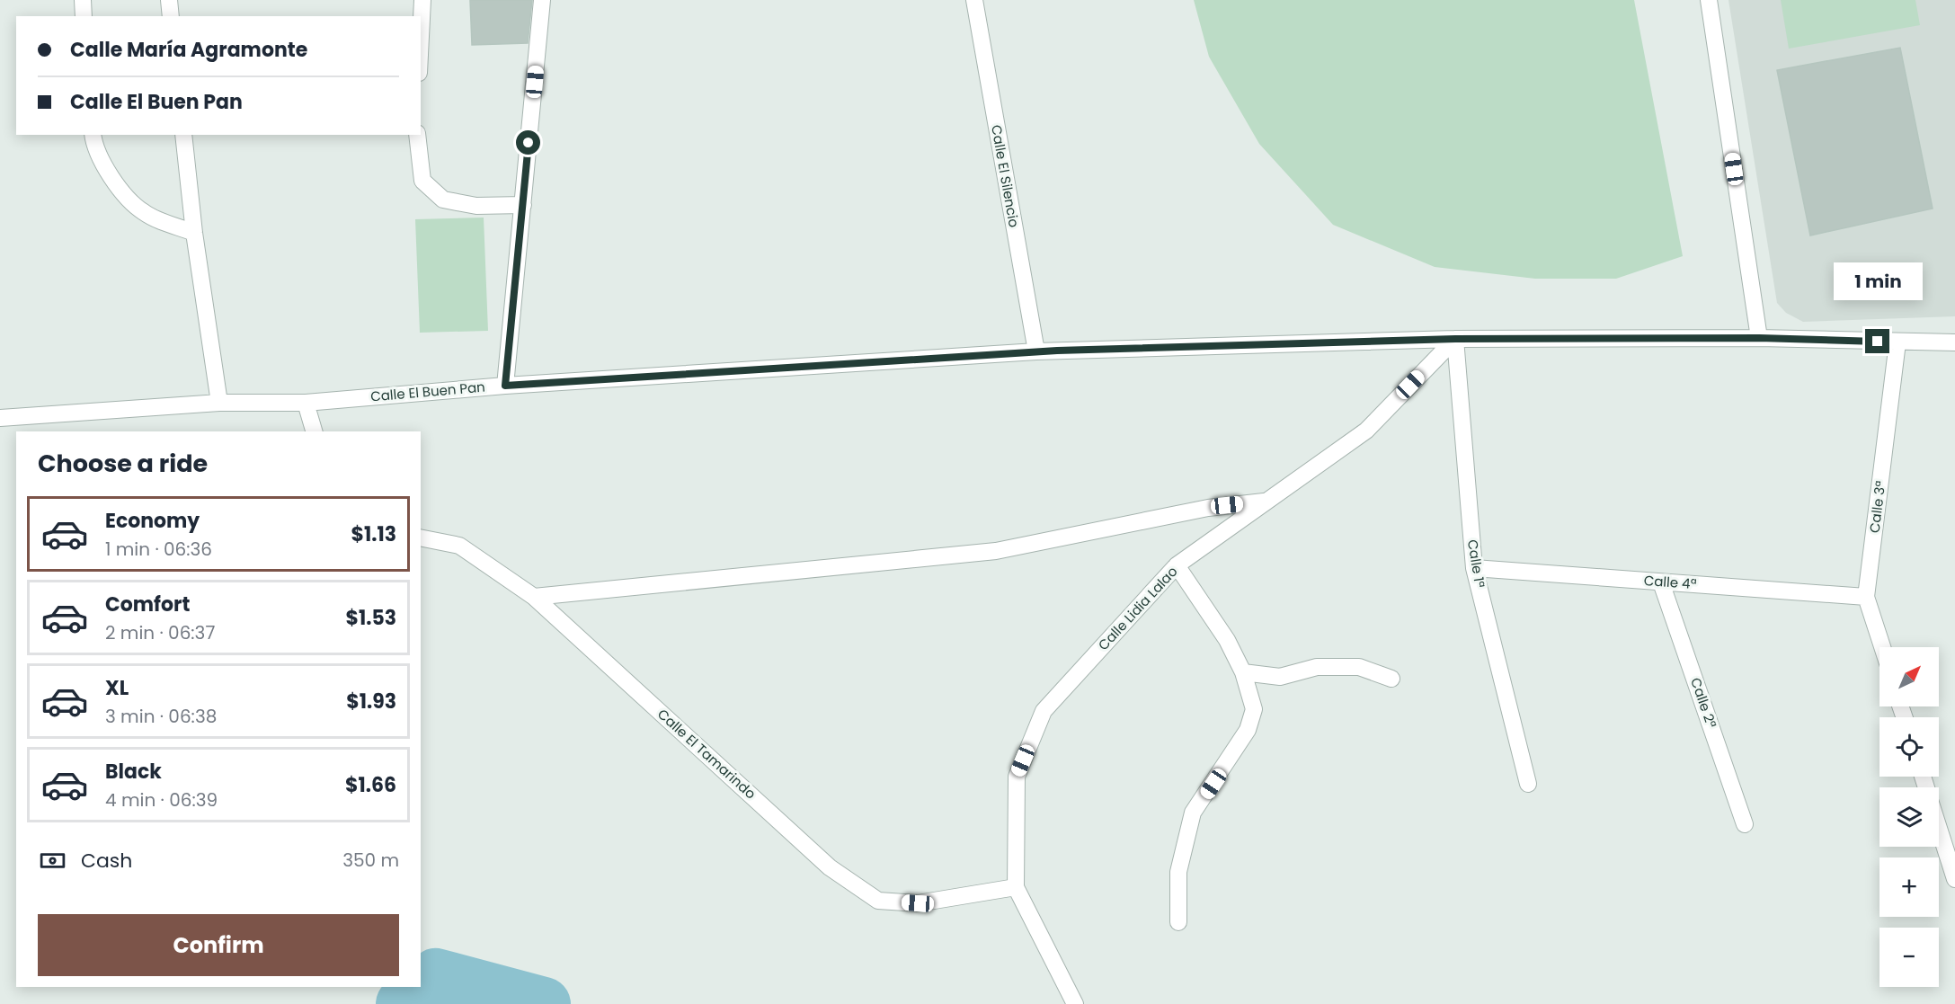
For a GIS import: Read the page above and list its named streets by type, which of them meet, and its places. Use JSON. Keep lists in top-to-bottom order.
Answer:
{
  "streets": {
    "street": [
      "Calle El Silencio",
      "Calle El Buen Pan",
      "Calle 3ª",
      "Calle 1ª",
      "Calle 4ª",
      "Calle Lidia Lalao",
      "Calle 2ª",
      "Calle El Tamarindo"
    ]
  },
  "crossings": [
    ["Calle El Silencio", "Calle El Buen Pan"],
    ["Calle El Buen Pan", "Calle 3ª"],
    ["Calle El Buen Pan", "Calle 1ª"],
    ["Calle El Buen Pan", "Calle Lidia Lalao"],
    ["Calle 3ª", "Calle 4ª"],
    ["Calle 1ª", "Calle 4ª"],
    ["Calle 1ª", "Calle Lidia Lalao"],
    ["Calle 4ª", "Calle 2ª"],
    ["Calle Lidia Lalao", "Calle El Tamarindo"]
  ],
  "north": "top right",
  "page": {
    "banner": ["Calle María Agramonte", "Calle El Buen Pan"],
    "bubble": "1 min",
    "heading": "Choose a ride",
    "list": [
      {
        "name": "Economy",
        "note": "1 min · 06:36",
        "value": "$1.13"
      },
      {
        "name": "Comfort",
        "note": "2 min · 06:37",
        "value": "$1.53"
      },
      {
        "name": "XL",
        "note": "3 min · 06:38",
        "value": "$1.93"
      },
      {
        "name": "Black",
        "note": "4 min · 06:39",
        "value": "$1.66"
      }
    ],
    "map_buttons": ["+", "−"],
    "pay": ["Cash", "350 m"],
    "buttons": "Confirm"
  }
}
